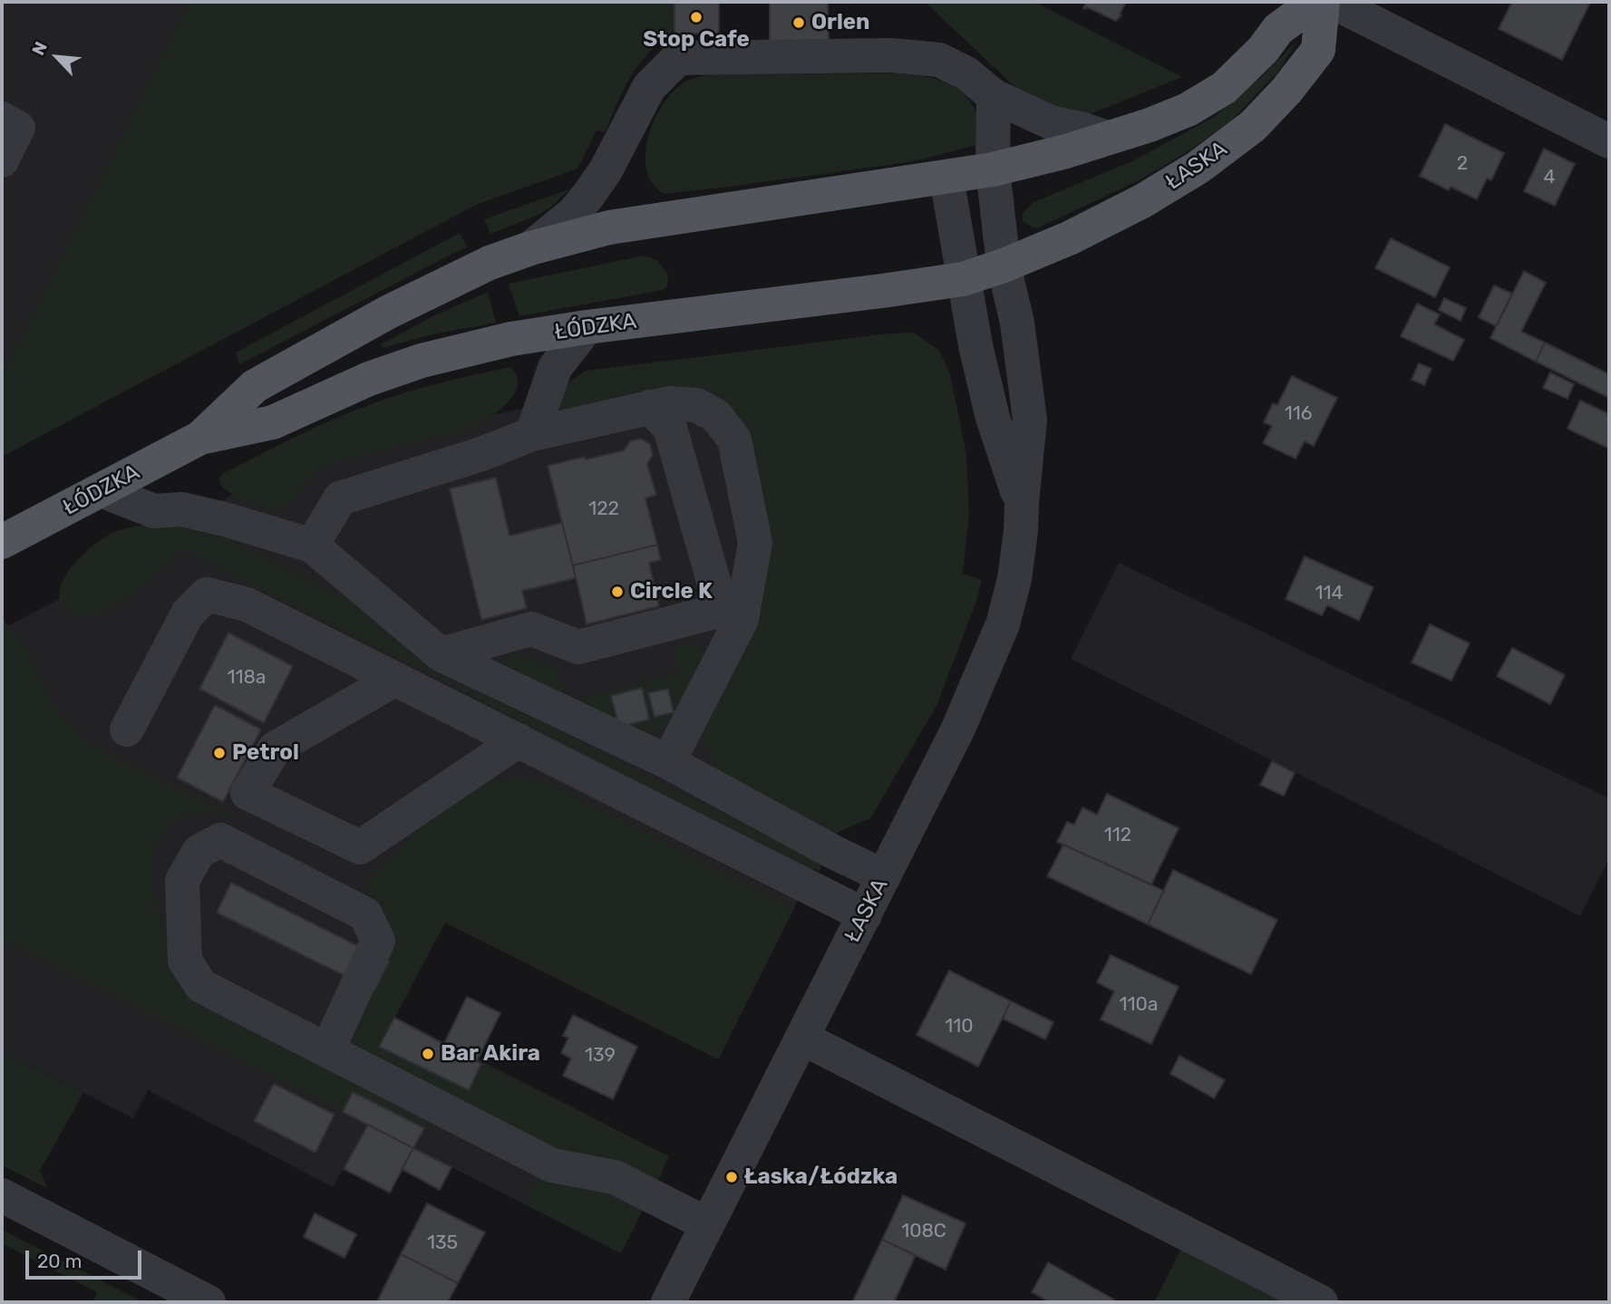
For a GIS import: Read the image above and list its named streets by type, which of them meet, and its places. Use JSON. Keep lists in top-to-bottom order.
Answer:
{
  "streets": {
    "main road": ["ŁASKA", "ŁÓDZKA"]
  },
  "crossings": [
    ["ŁASKA", "ŁÓDZKA"]
  ],
  "places": [
    "Stop Cafe",
    "Orlen",
    "Circle K",
    "Petrol",
    "Bar Akira",
    "Łaska/Łódzka"
  ],
  "house_numbers": [
    "2",
    "4",
    "116",
    "122",
    "114",
    "118a",
    "112",
    "110a",
    "110",
    "139",
    "108C",
    "135"
  ],
  "scale_bar": "20 m",
  "north": "top left"
}
